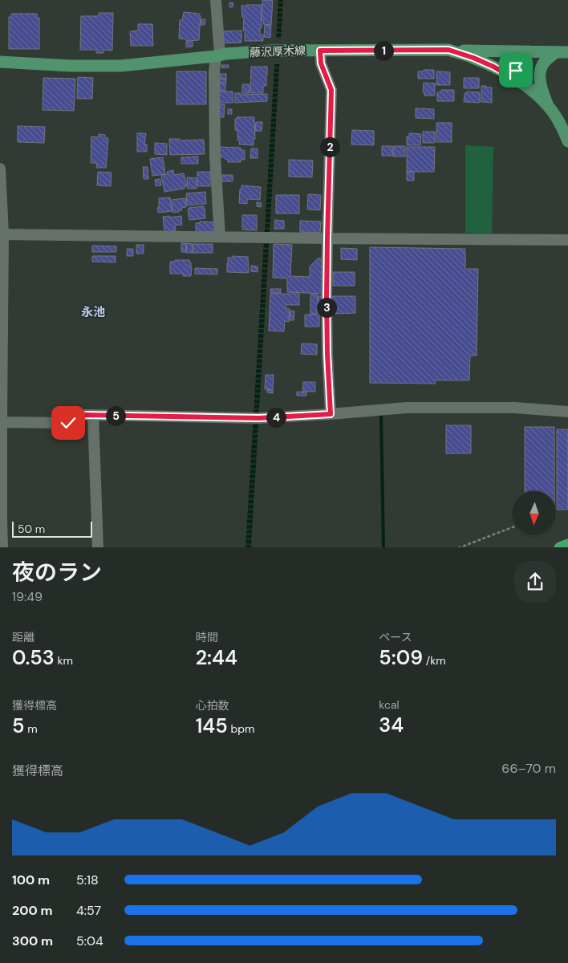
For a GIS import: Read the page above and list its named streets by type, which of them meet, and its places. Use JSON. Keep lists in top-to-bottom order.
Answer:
{
  "streets": {
    "main road": ["藤沢厚木線"]
  },
  "districts": ["永池"],
  "scale_bar": "50 m",
  "north": "bottom",
  "page": {
    "pins": [
      "1",
      "2",
      "3",
      "5",
      "4"
    ],
    "scale": "50 m",
    "heading": ["夜のラン", "19:49"],
    "stats": [
      ["距離", "0.53 km"],
      ["時間", "2:44"],
      ["ペース", "5:09 /km"],
      ["獲得標高", "5 m"],
      ["心拍数", "145 bpm"],
      ["kcal", "34"]
    ],
    "chart": ["獲得標高", "66–70 m"],
    "list": [
      {
        "name": "100 m",
        "note": "5:18"
      },
      {
        "name": "200 m",
        "note": "4:57"
      },
      {
        "name": "300 m",
        "note": "5:04"
      }
    ]
  }
}
